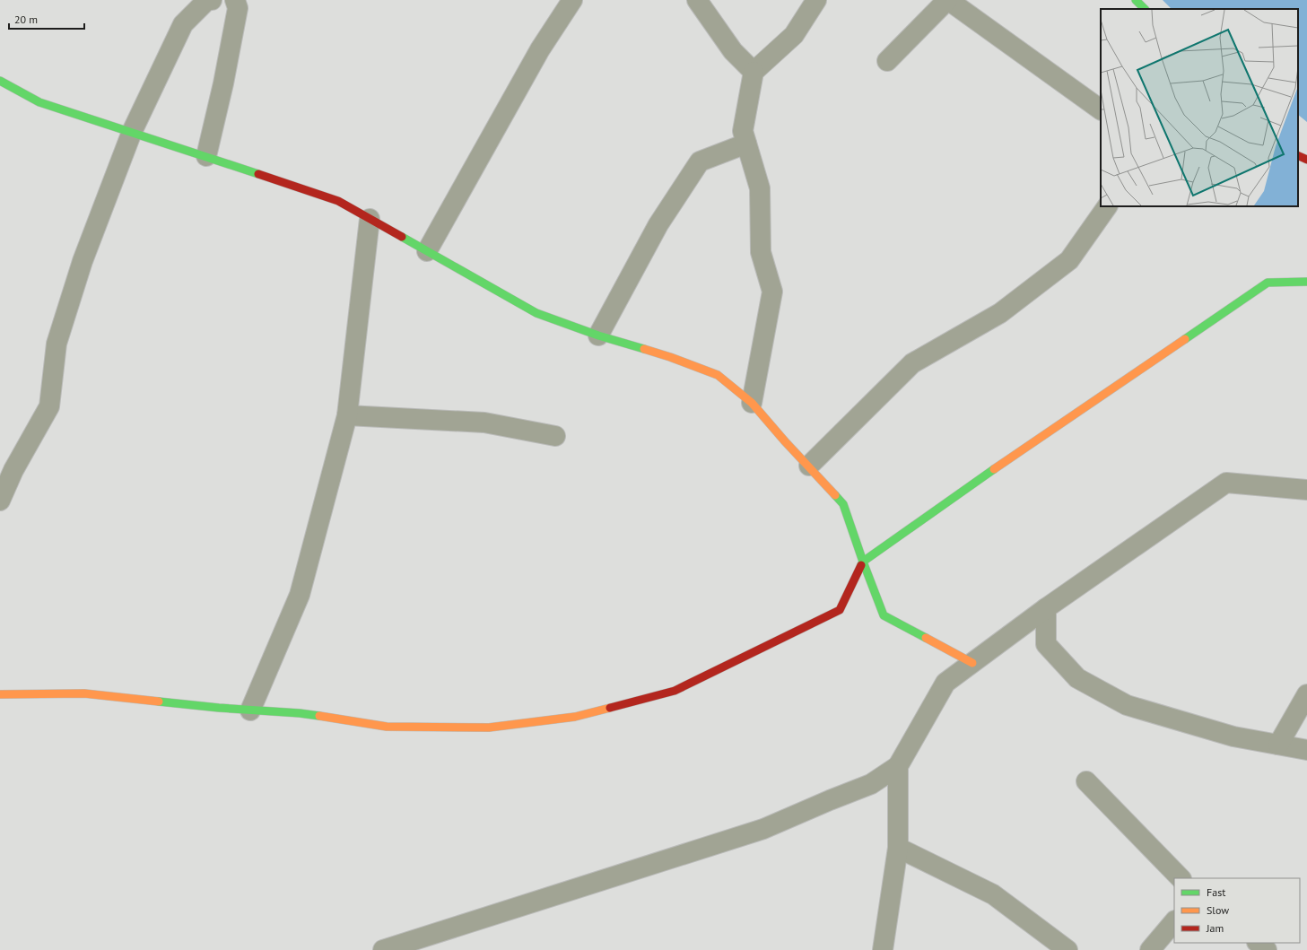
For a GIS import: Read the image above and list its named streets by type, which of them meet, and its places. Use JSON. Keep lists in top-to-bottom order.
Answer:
{
  "legend": ["Fast", "Slow", "Jam"],
  "scale_bar": "20 m"
}
